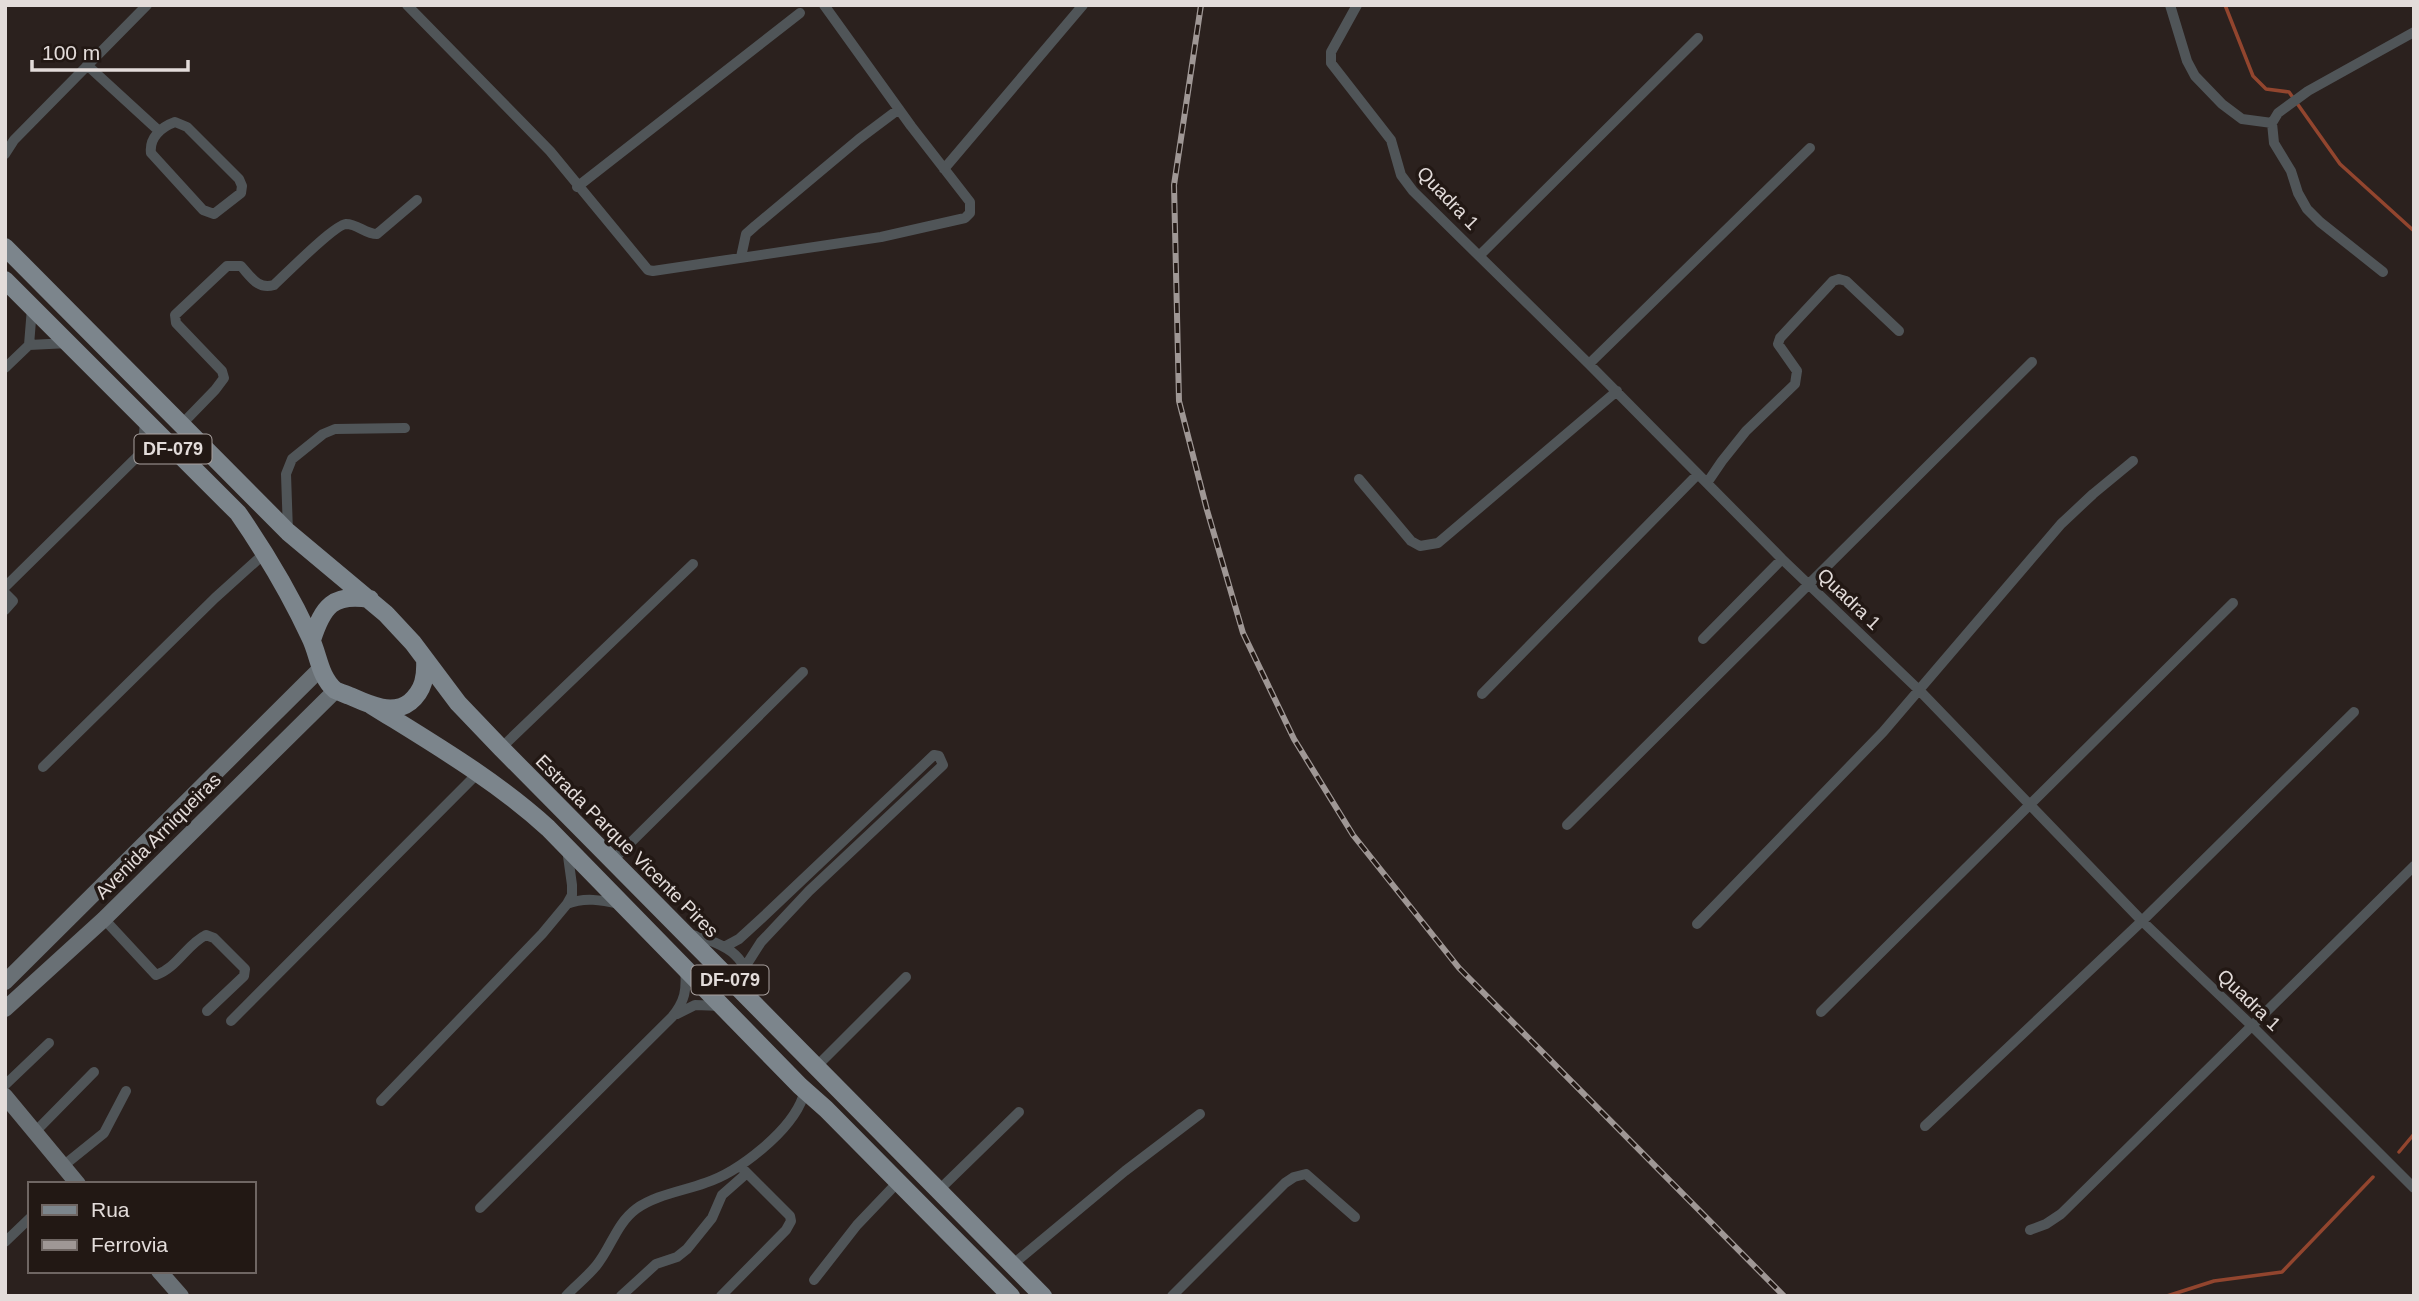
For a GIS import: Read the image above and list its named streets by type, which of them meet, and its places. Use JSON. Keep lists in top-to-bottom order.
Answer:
{
  "streets": {
    "main road": ["DF-079", "Estrada Parque Vicente Pires"],
    "street": ["Quadra 1", "Avenida Arniqueiras"]
  },
  "crossings": [
    ["DF-079", "Avenida Arniqueiras"],
    ["DF-079", "Estrada Parque Vicente Pires"],
    ["Avenida Arniqueiras", "Estrada Parque Vicente Pires"]
  ],
  "legend": ["Rua", "Ferrovia"],
  "scale_bar": "100 m"
}
